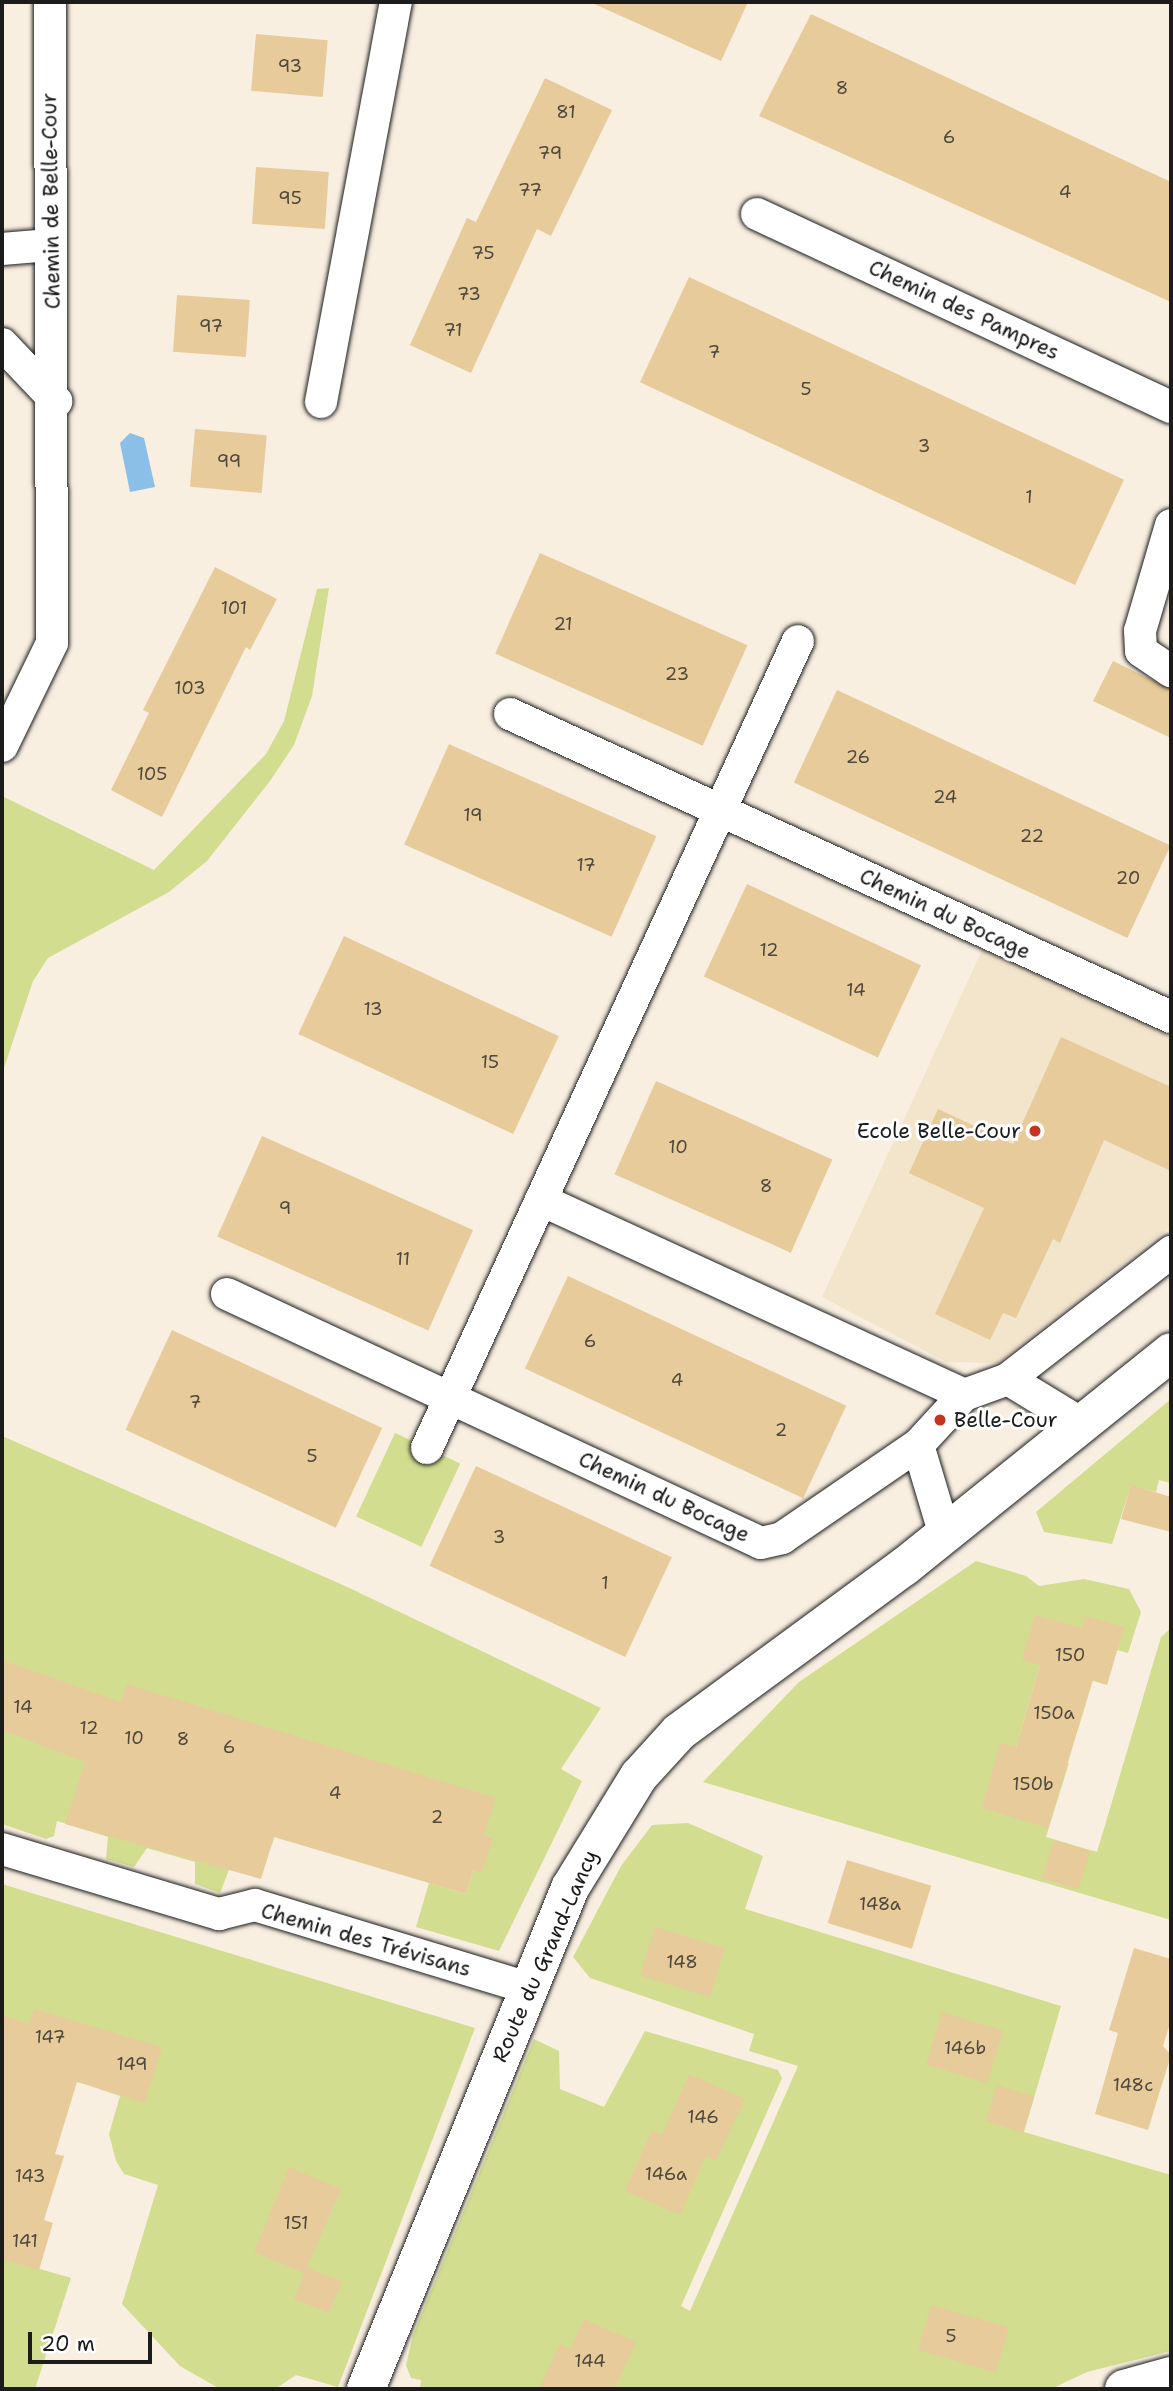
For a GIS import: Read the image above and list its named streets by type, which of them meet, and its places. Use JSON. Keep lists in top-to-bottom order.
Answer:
{
  "streets": {
    "street": [
      "Chemin de Belle-Cour",
      "Chemin des Pampres",
      "Chemin du Bocage",
      "Chemin des Trévisans",
      "Route du Grand-Lancy"
    ]
  },
  "crossings": [
    ["Chemin des Trévisans", "Route du Grand-Lancy"]
  ],
  "places": ["Ecole Belle-Cour", "Belle-Cour"],
  "house_numbers": [
    "93",
    "8",
    "81",
    "6",
    "79",
    "77",
    "4",
    "95",
    "75",
    "73",
    "97",
    "71",
    "7",
    "5",
    "3",
    "99",
    "1",
    "101",
    "21",
    "23",
    "103",
    "26",
    "105",
    "24",
    "19",
    "22",
    "17",
    "20",
    "12",
    "14",
    "13",
    "15",
    "10",
    "8",
    "9",
    "11",
    "6",
    "4",
    "7",
    "2",
    "5",
    "3",
    "1",
    "150",
    "14",
    "150a",
    "12",
    "10",
    "8",
    "6",
    "150b",
    "4",
    "2",
    "148a",
    "148",
    "147",
    "146b",
    "149",
    "148c",
    "146",
    "146a",
    "143",
    "151",
    "141",
    "5",
    "144"
  ],
  "scale_bar": "20 m"
}
